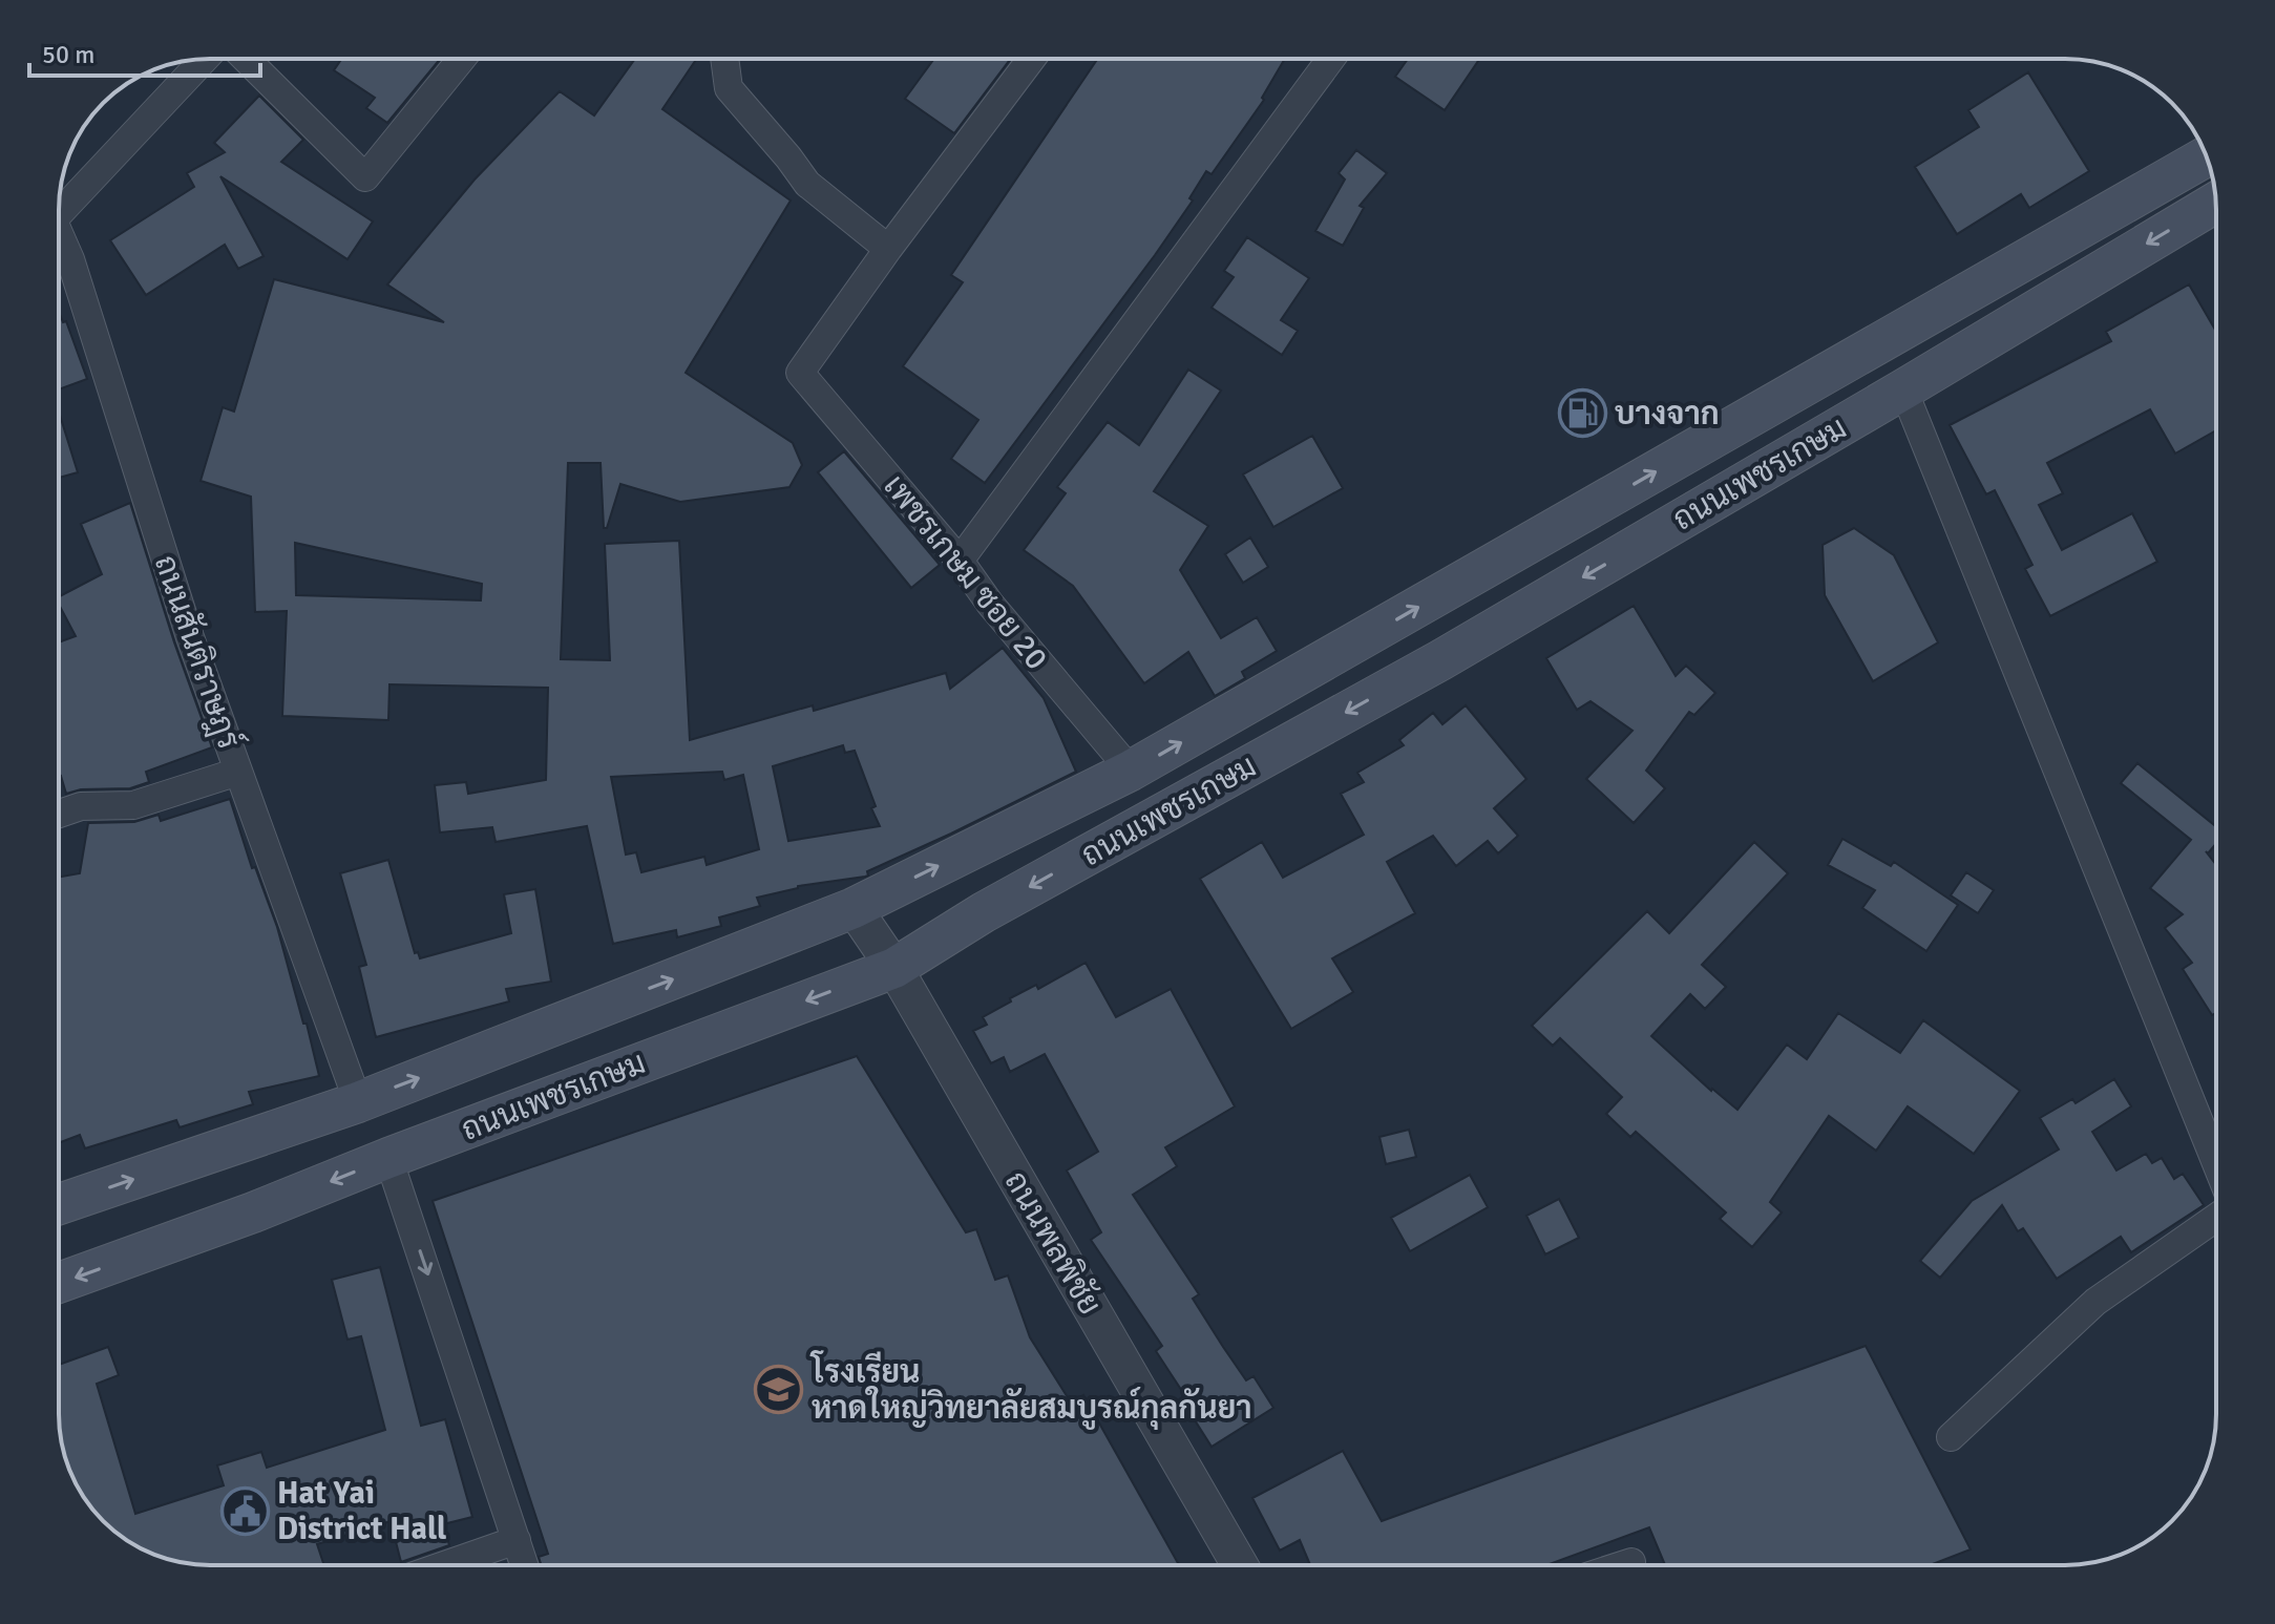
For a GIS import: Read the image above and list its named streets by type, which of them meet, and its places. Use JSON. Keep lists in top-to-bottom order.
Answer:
{
  "streets": {
    "main road": ["ถนนเพชรเกษม"],
    "street": ["เพชรเกษม ซอย 20", "ถนนสันติราษฎร์", "ถนนพลพิชัย"]
  },
  "crossings": [
    ["ถนนเพชรเกษม", "เพชรเกษม ซอย 20"],
    ["ถนนเพชรเกษม", "ถนนสันติราษฎร์"],
    ["ถนนเพชรเกษม", "ถนนพลพิชัย"]
  ],
  "places": {
    "fuel station": ["บางจาก"],
    "school or university": ["โรงเรียน หาดใหญ่วิทยาลัยสมบูรณ์กุลกันยา"],
    "public building": ["Hat Yai District Hall"]
  },
  "scale_bar": "50 m"
}
